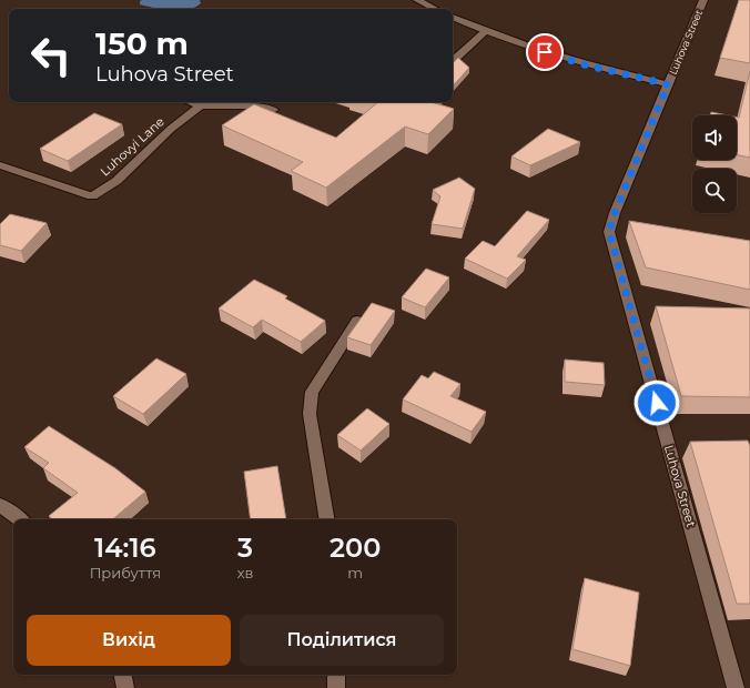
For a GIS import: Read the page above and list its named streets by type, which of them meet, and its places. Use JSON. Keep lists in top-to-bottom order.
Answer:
{
  "streets": {
    "street": ["Luhova Street", "Luhovyi Lane"]
  },
  "page": {
    "turn": ["150 m", "Luhova Street"],
    "eta": [
      "14:16",
      "Прибуття",
      "3",
      "хв",
      "200",
      "m"
    ],
    "buttons": ["Вихід", "Поділитися"]
  }
}
